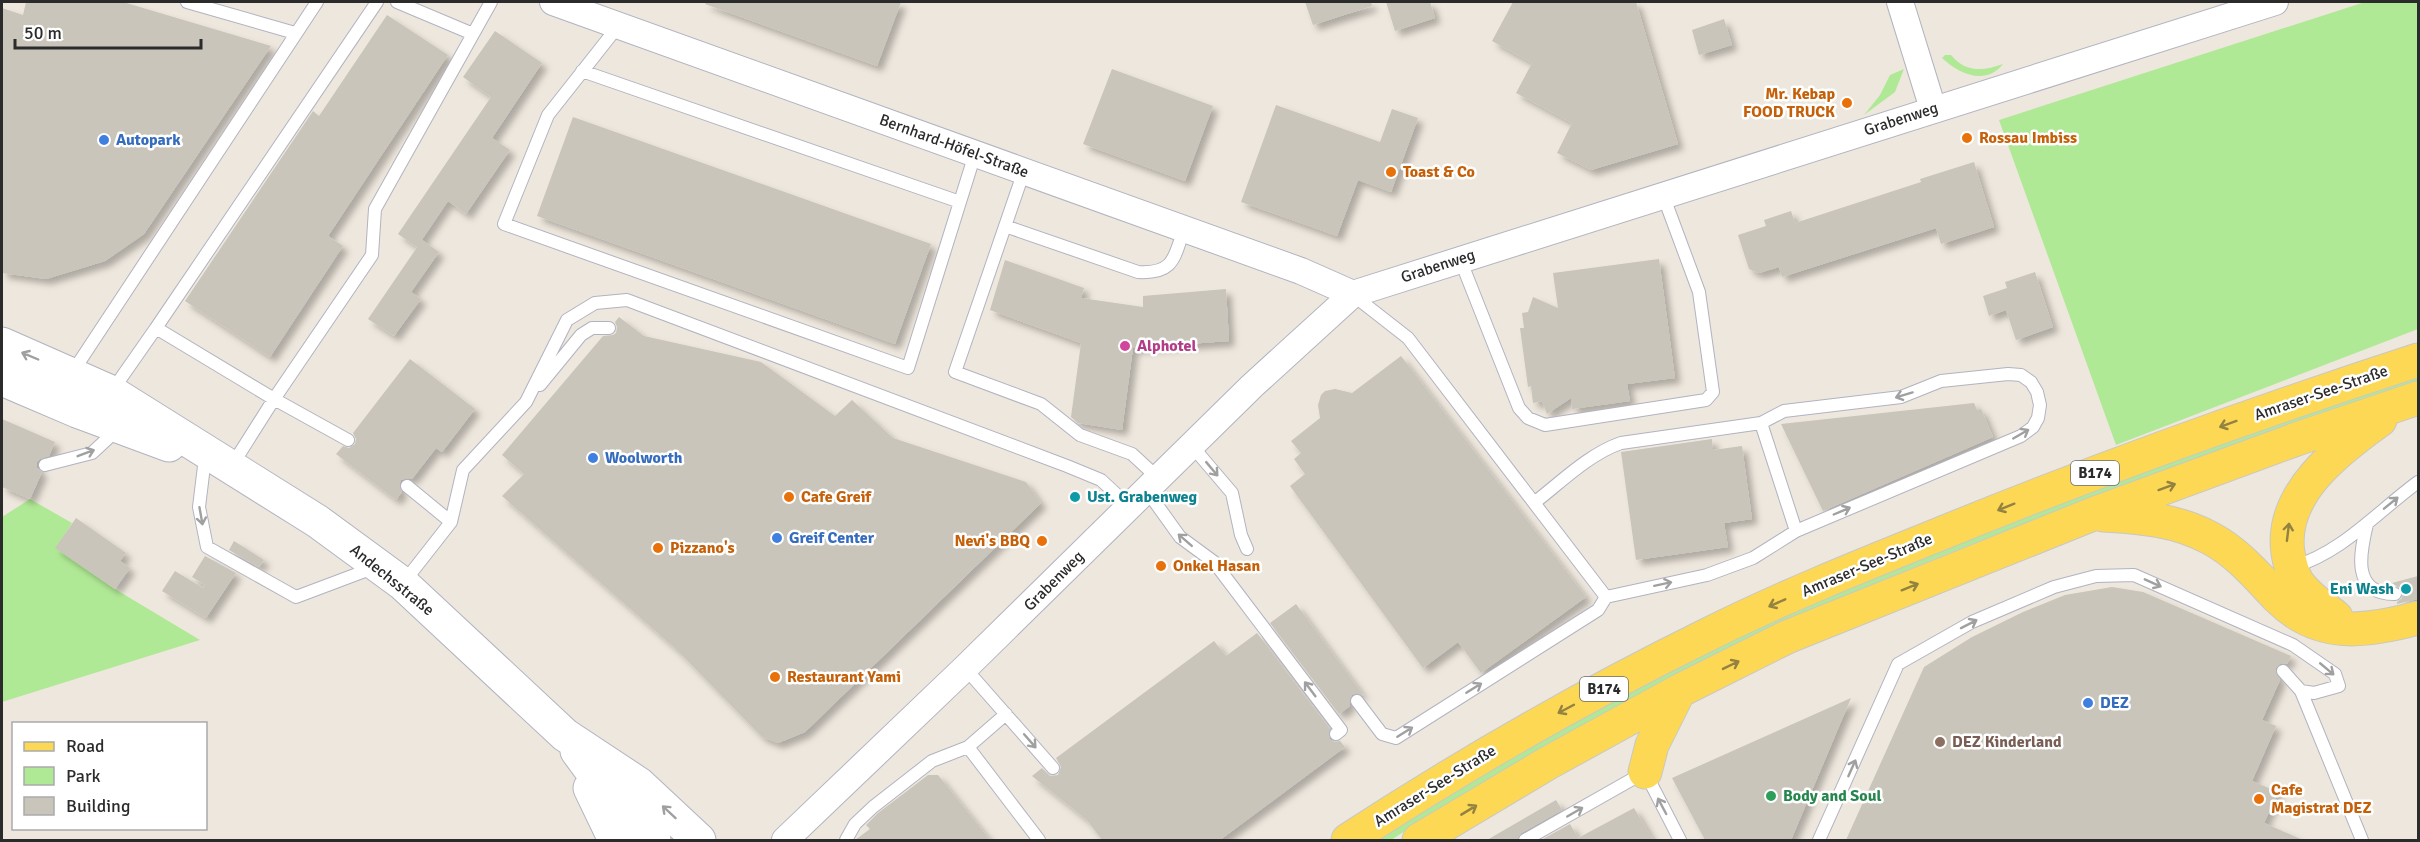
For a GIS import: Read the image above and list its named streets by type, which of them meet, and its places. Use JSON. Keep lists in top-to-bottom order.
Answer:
{
  "streets": {
    "main road": ["Amraser-See-Straße", "B174", "Andechsstraße"],
    "street": ["Grabenweg", "Bernhard-Höfel-Straße"]
  },
  "crossings": [
    ["Grabenweg", "Bernhard-Höfel-Straße"]
  ],
  "places": [
    "Mr. Kebap FOOD TRUCK",
    "Rossau Imbiss",
    "Autopark",
    "Toast & Co",
    "Alphotel",
    "Woolworth",
    "Cafe Greif",
    "Ust. Grabenweg",
    "Greif Center",
    "Nevi's BBQ",
    "Pizzano's",
    "Onkel Hasan",
    "Eni Wash",
    "Restaurant Yami",
    "DEZ",
    "DEZ Kinderland",
    "Body and Soul",
    "Cafe Magistrat DEZ"
  ],
  "legend": ["Road", "Park", "Building"],
  "scale_bar": "50 m"
}
